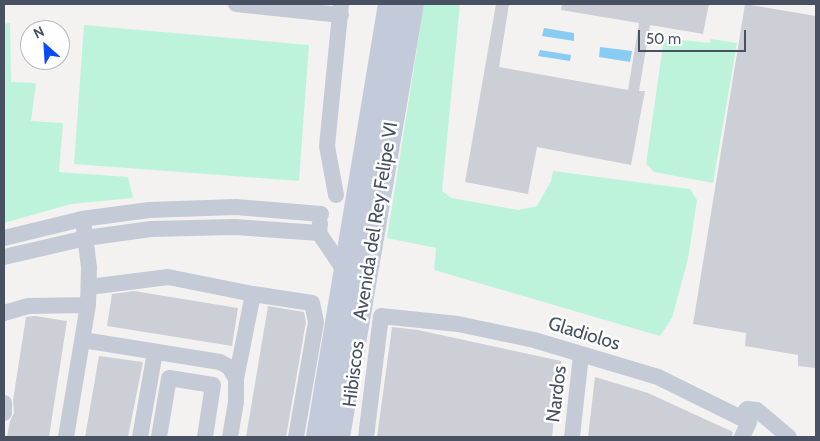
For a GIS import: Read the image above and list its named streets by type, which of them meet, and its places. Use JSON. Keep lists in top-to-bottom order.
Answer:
{
  "streets": {
    "main road": ["Avenida del Rey Felipe VI"],
    "street": ["Gladiolos", "Hibiscos", "Nardos"]
  },
  "crossings": [
    ["Gladiolos", "Hibiscos"],
    ["Gladiolos", "Nardos"]
  ],
  "scale_bar": "50 m",
  "north": "top left"
}
